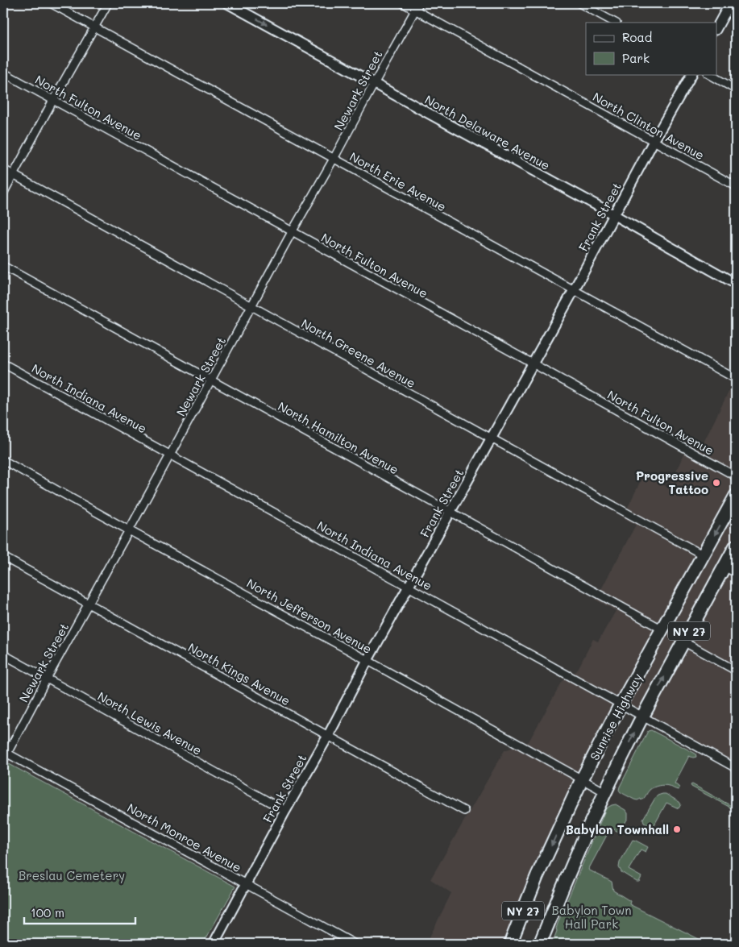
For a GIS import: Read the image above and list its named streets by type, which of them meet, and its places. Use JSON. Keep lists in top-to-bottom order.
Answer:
{
  "streets": {
    "highway": ["NY 27", "Sunrise Highway"],
    "street": [
      "Newark Street",
      "North Fulton Avenue",
      "North Clinton Avenue",
      "North Delaware Avenue",
      "North Erie Avenue",
      "Frank Street",
      "North Greene Avenue",
      "North Indiana Avenue",
      "North Hamilton Avenue",
      "North Jefferson Avenue",
      "North Kings Avenue",
      "North Lewis Avenue",
      "North Monroe Avenue"
    ]
  },
  "crossings": [
    ["Newark Street", "North Fulton Avenue"],
    ["Newark Street", "North Clinton Avenue"],
    ["Newark Street", "North Delaware Avenue"],
    ["Newark Street", "North Erie Avenue"],
    ["Newark Street", "North Greene Avenue"],
    ["Newark Street", "North Indiana Avenue"],
    ["Newark Street", "North Hamilton Avenue"],
    ["Newark Street", "North Jefferson Avenue"],
    ["Newark Street", "North Kings Avenue"],
    ["Newark Street", "North Lewis Avenue"],
    ["Newark Street", "North Monroe Avenue"],
    ["North Fulton Avenue", "Frank Street"],
    ["North Clinton Avenue", "Frank Street"],
    ["North Delaware Avenue", "Frank Street"],
    ["North Erie Avenue", "Frank Street"],
    ["Frank Street", "North Greene Avenue"],
    ["Frank Street", "North Indiana Avenue"],
    ["Frank Street", "North Hamilton Avenue"],
    ["Frank Street", "North Jefferson Avenue"],
    ["Frank Street", "North Kings Avenue"],
    ["Frank Street", "North Lewis Avenue"],
    ["Frank Street", "North Monroe Avenue"],
    ["North Greene Avenue", "Sunrise Highway"],
    ["North Indiana Avenue", "Sunrise Highway"],
    ["North Hamilton Avenue", "Sunrise Highway"],
    ["North Jefferson Avenue", "Sunrise Highway"]
  ],
  "parks": ["Breslau Cemetery", "Babylon Town Hall Park"],
  "places": ["Progressive Tattoo", "Babylon Townhall"],
  "legend": ["Road", "Park"],
  "scale_bar": "100 m"
}
